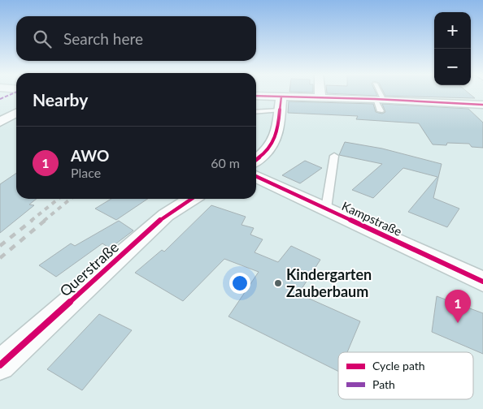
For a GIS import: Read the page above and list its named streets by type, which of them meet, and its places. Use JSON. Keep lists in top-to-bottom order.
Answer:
{
  "streets": {
    "street": ["Kampstraße", "Querstraße"]
  },
  "places": ["Kindergarten Zauberbaum"],
  "legend": ["Cycle path", "Path"],
  "page": {
    "map_buttons": ["+", "−"],
    "search": "Search here",
    "heading": "Nearby",
    "list": [
      {
        "mark": "1",
        "name": "AWO",
        "note": "Place",
        "value": "60 m"
      }
    ],
    "pins": "1"
  }
}
